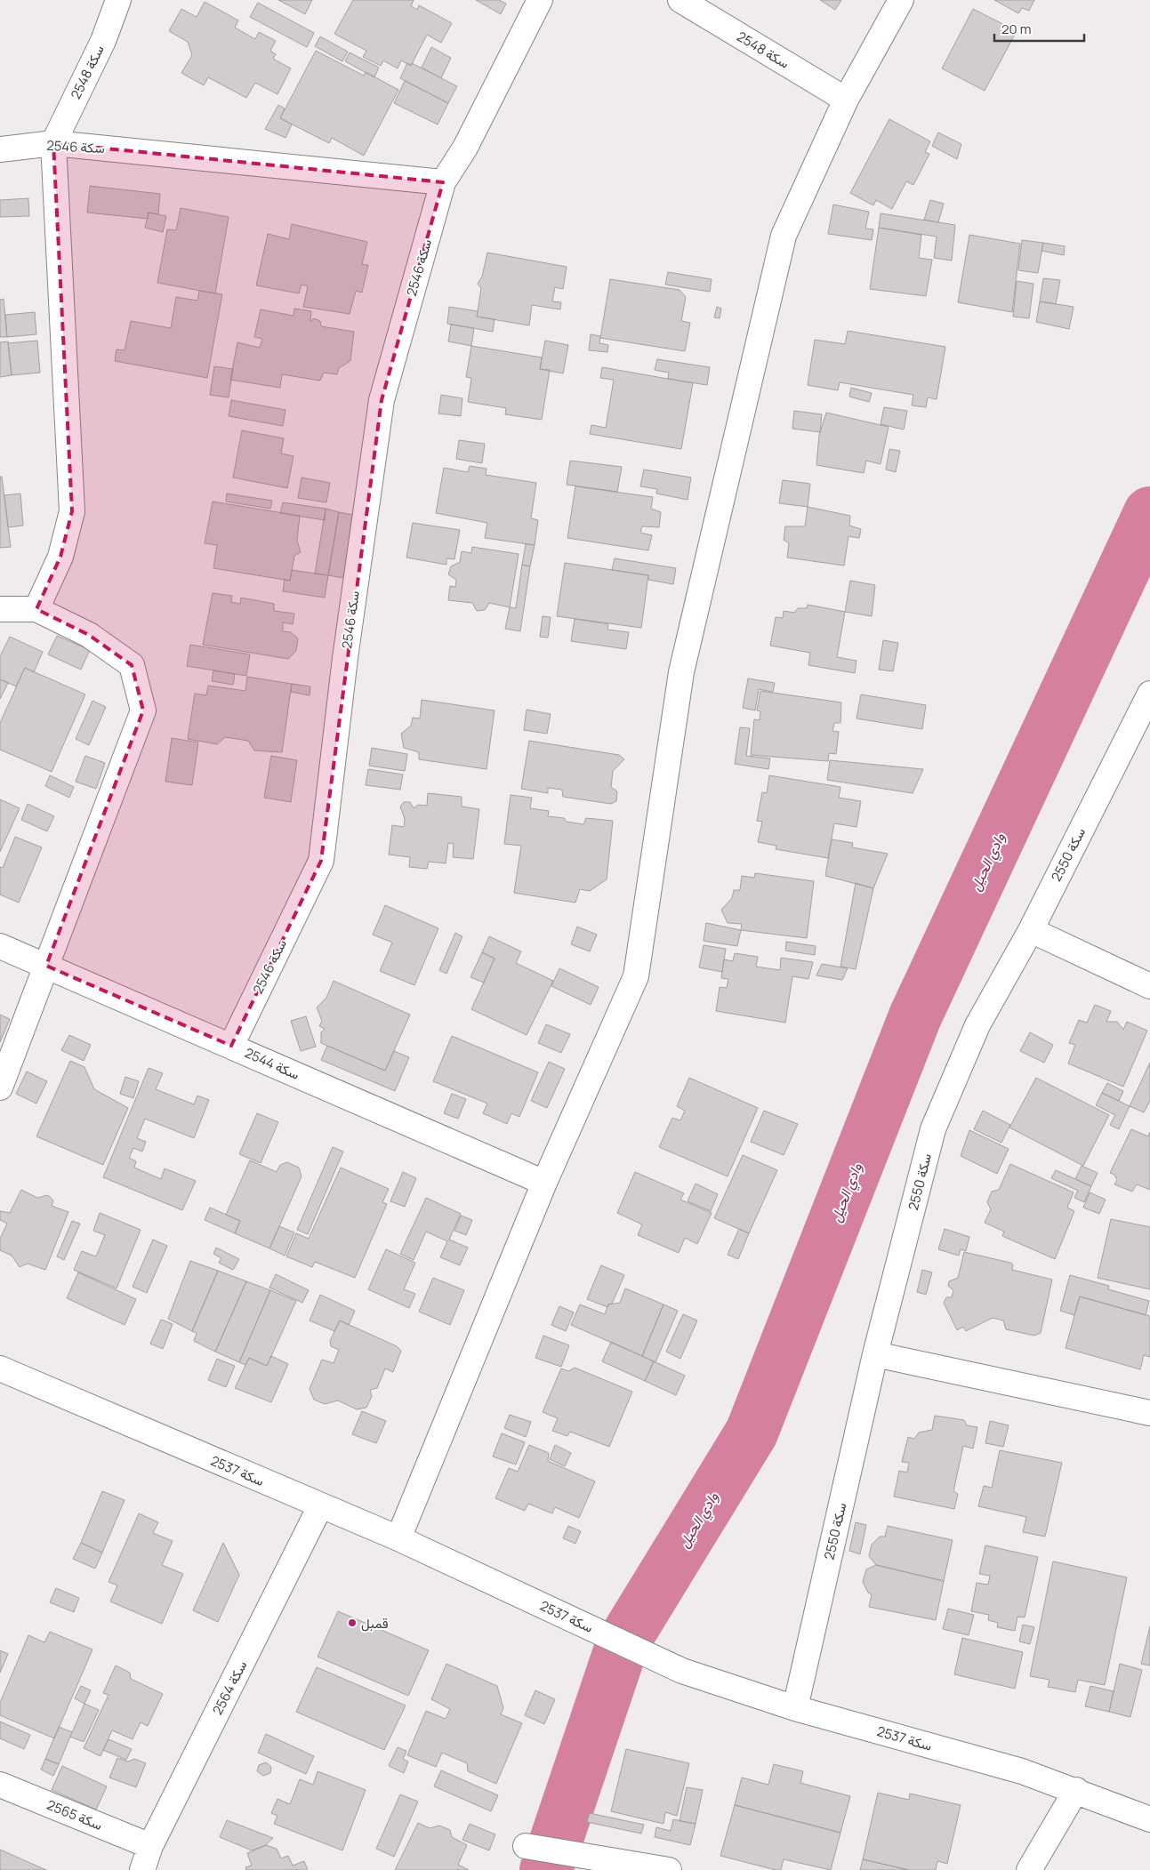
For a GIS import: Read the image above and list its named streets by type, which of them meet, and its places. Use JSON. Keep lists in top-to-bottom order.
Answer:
{
  "streets": {
    "street": [
      "سكة 2548",
      "سكة 2546",
      "سكة 2550",
      "سكة 2544",
      "سكة 2537",
      "سكة 2564",
      "سكة 2565"
    ]
  },
  "crossings": [
    ["سكة 2548", "سكة 2546"],
    ["سكة 2546", "سكة 2544"],
    ["سكة 2550", "سكة 2537"],
    ["سكة 2537", "سكة 2564"],
    ["سكة 2564", "سكة 2565"]
  ],
  "water": ["وادي الحيل"],
  "places": ["قمبل"],
  "scale_bar": "20 m"
}
